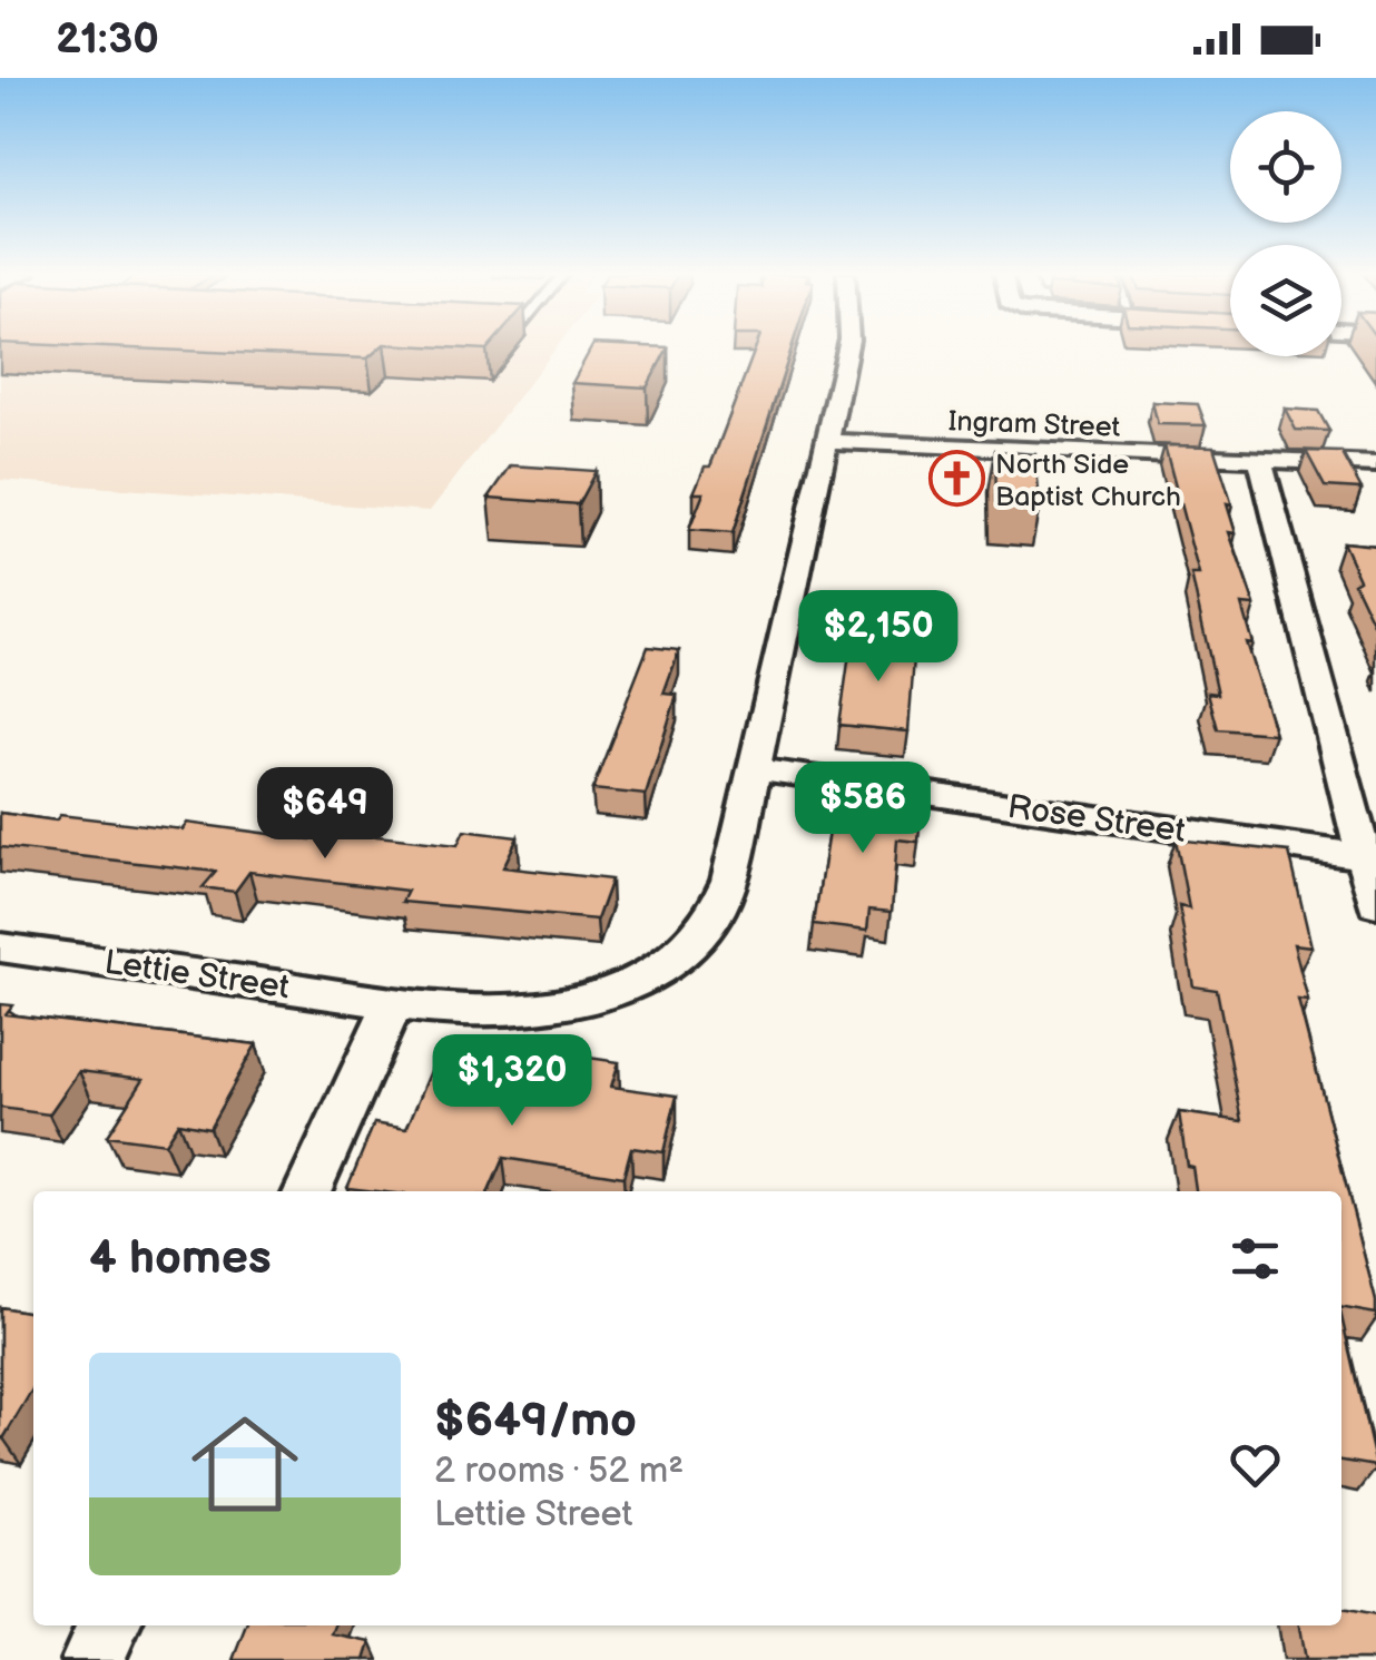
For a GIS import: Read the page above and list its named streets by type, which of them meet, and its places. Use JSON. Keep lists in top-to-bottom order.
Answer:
{
  "streets": {
    "street": ["Ingram Street", "Rose Street", "Lettie Street"]
  },
  "crossings": [
    ["Ingram Street", "Lettie Street"],
    ["Rose Street", "Lettie Street"]
  ],
  "places": {
    "church": ["North Side Baptist Church"]
  },
  "page": {
    "status": "21:30",
    "price": [
      "$2,150",
      "$586",
      "$649",
      "$1,320"
    ],
    "heading": "4 homes",
    "list": [
      {
        "name": "$649/mo",
        "note": "2 rooms · 52 m² · Lettie Street"
      }
    ]
  }
}
